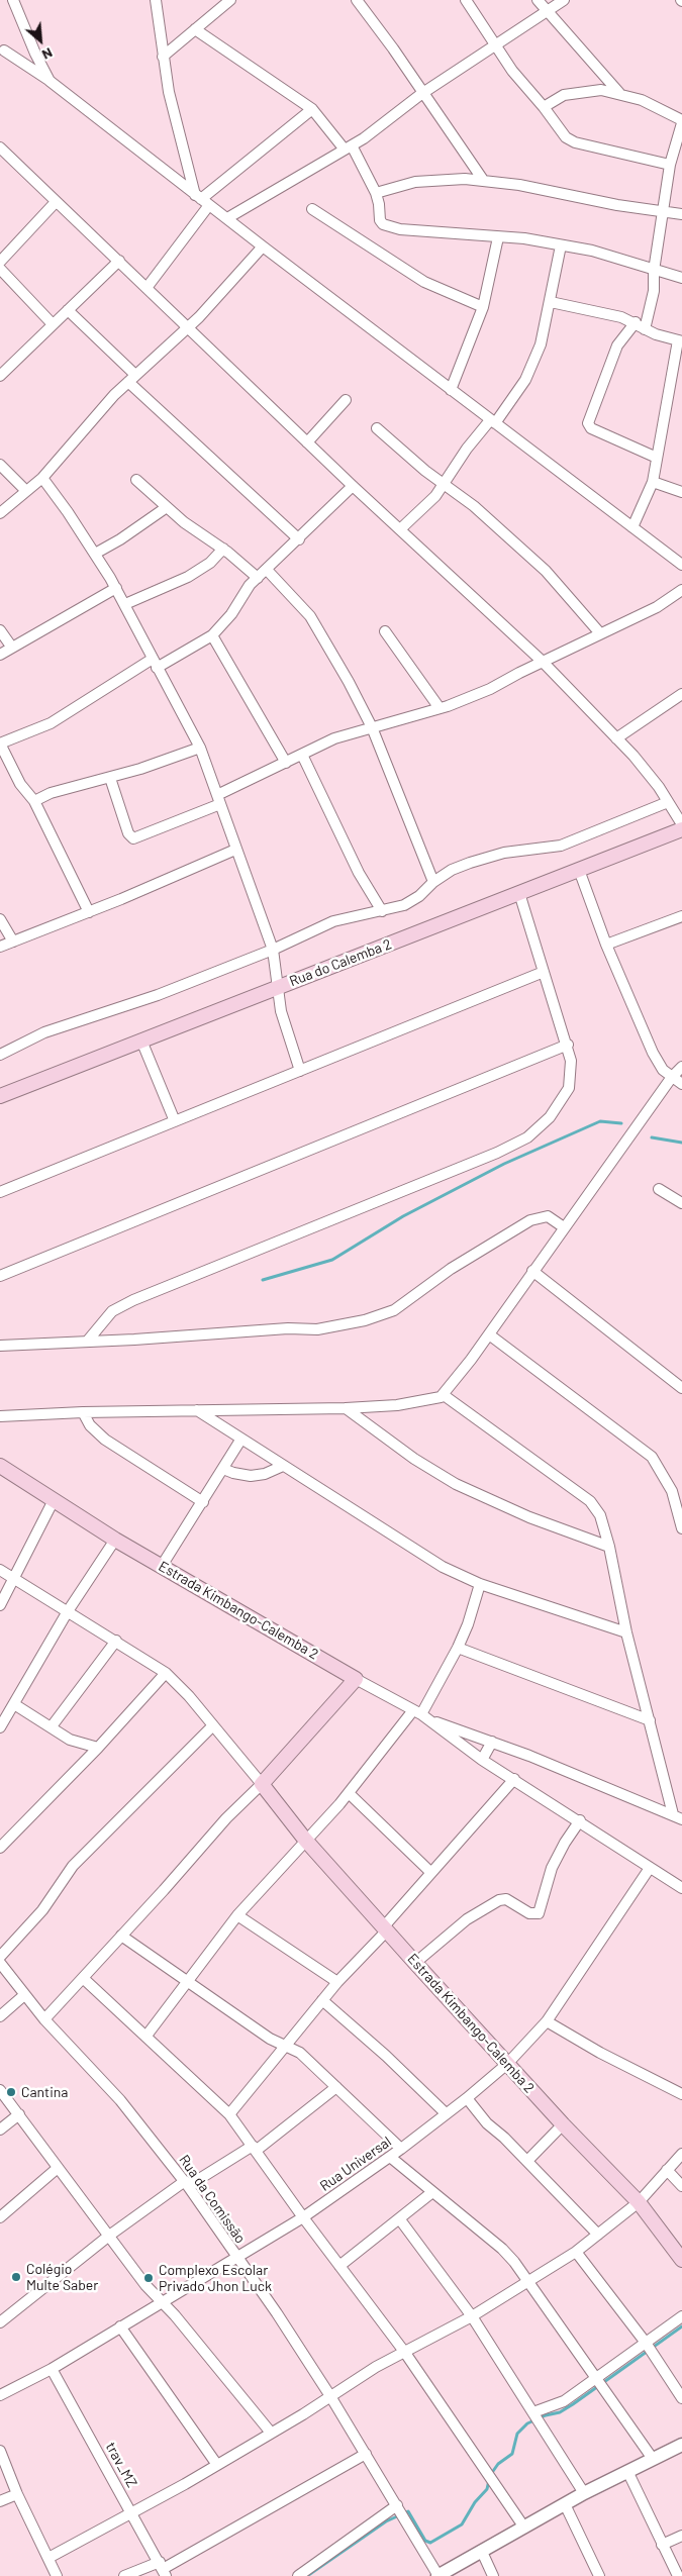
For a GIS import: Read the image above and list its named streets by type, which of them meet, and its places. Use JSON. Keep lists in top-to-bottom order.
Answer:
{
  "streets": {
    "main road": ["Rua do Calemba 2", "Estrada Kimbango-Calemba 2"],
    "street": ["Rua Universal", "Rua da Comissão", "trav_MZ"]
  },
  "crossings": [
    ["Estrada Kimbango-Calemba 2", "Rua Universal"],
    ["Rua Universal", "Rua da Comissão"],
    ["Rua Universal", "trav_MZ"]
  ],
  "places": ["Cantina", "Colégio Multe Saber", "Complexo Escolar Privado Jhon Luck"],
  "north": "bottom right"
}
